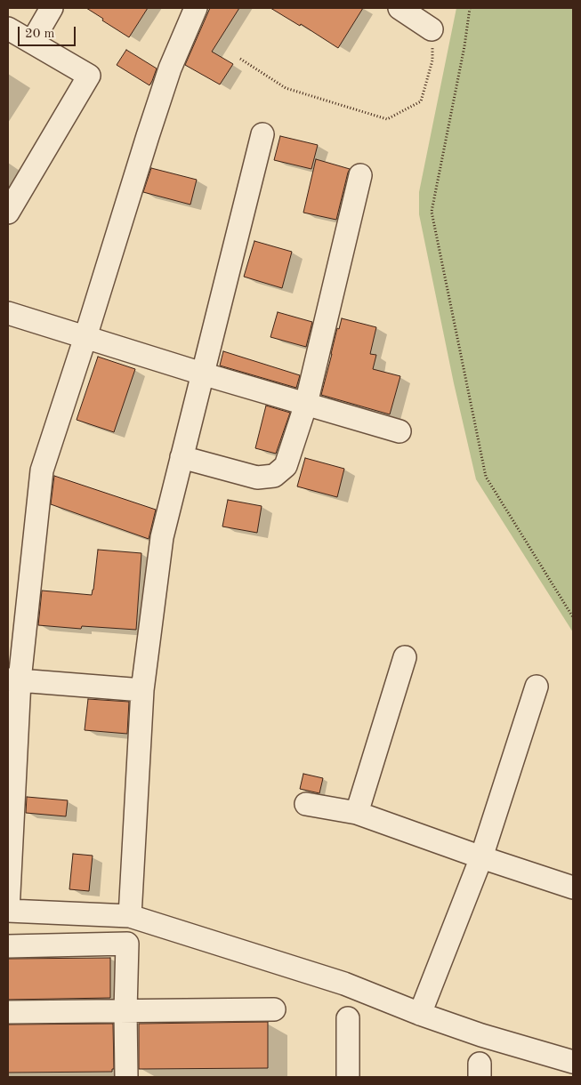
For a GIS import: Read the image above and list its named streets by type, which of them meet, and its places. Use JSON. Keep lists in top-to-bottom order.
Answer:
{
  "scale_bar": "20 m"
}
